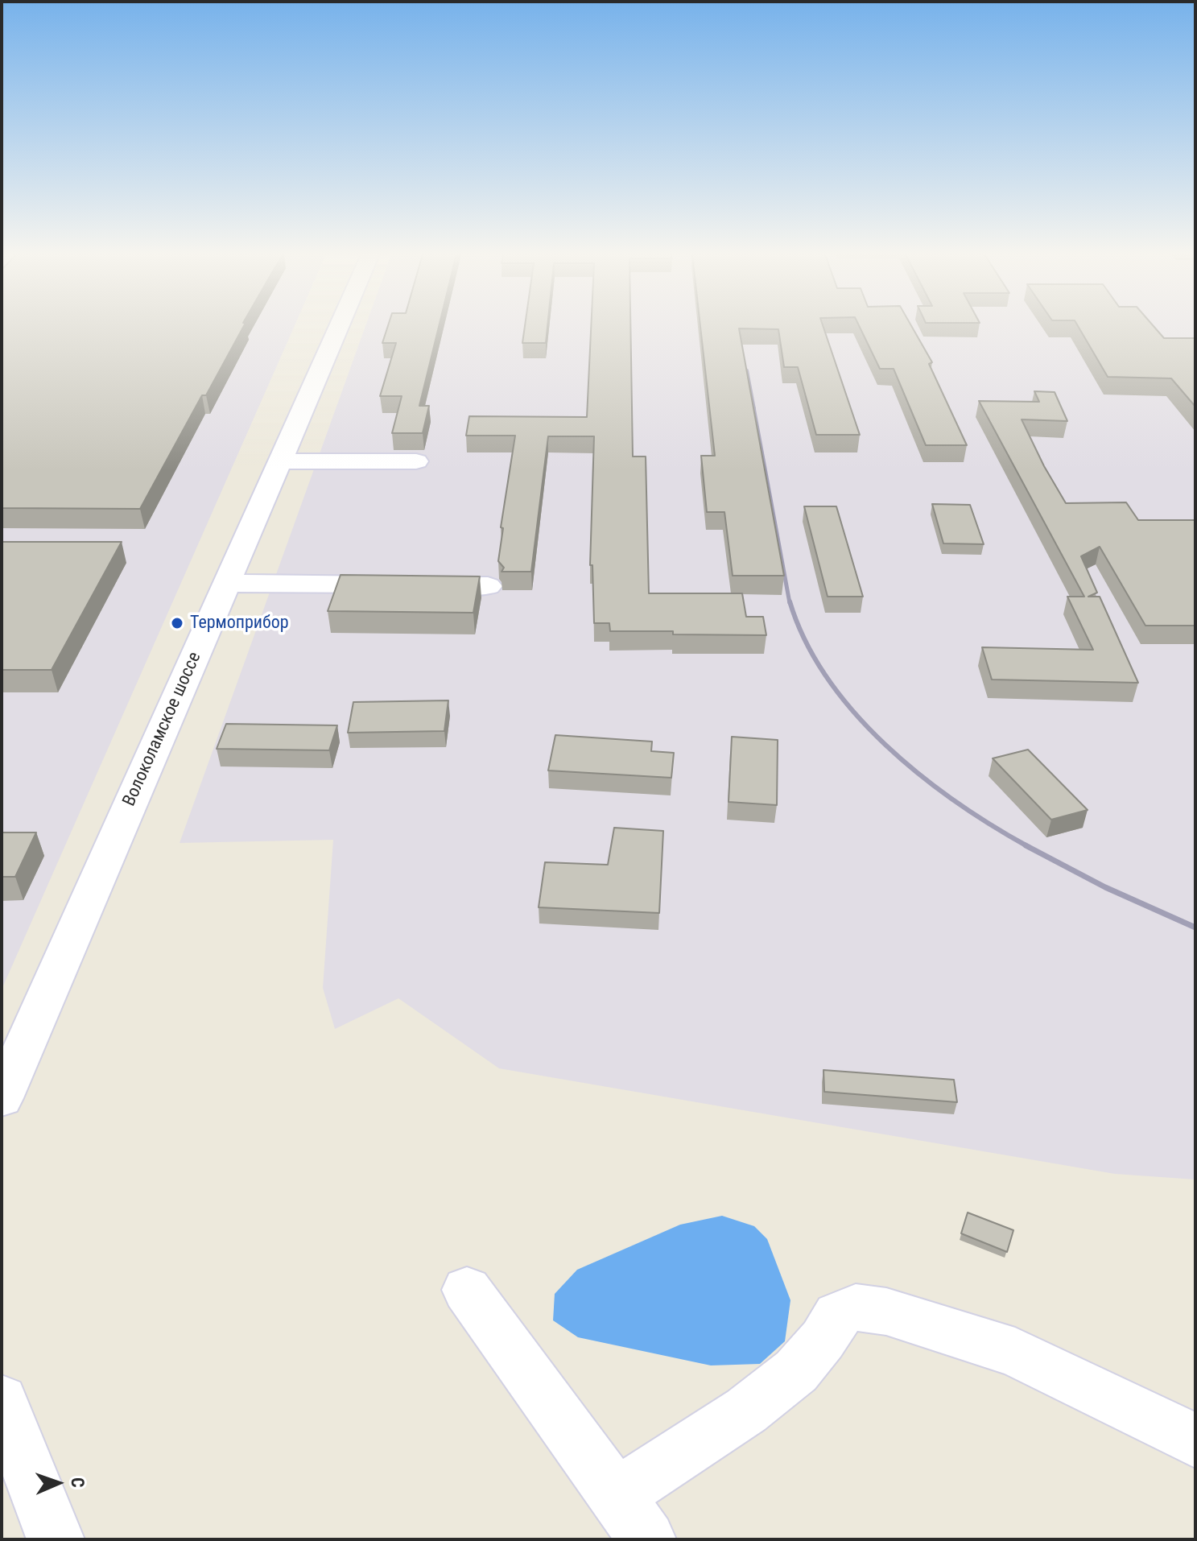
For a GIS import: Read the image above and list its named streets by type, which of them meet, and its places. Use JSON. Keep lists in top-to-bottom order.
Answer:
{
  "streets": {
    "street": ["Волоколамское шоссе"]
  },
  "places": ["Термоприбор"],
  "north": "right"
}
